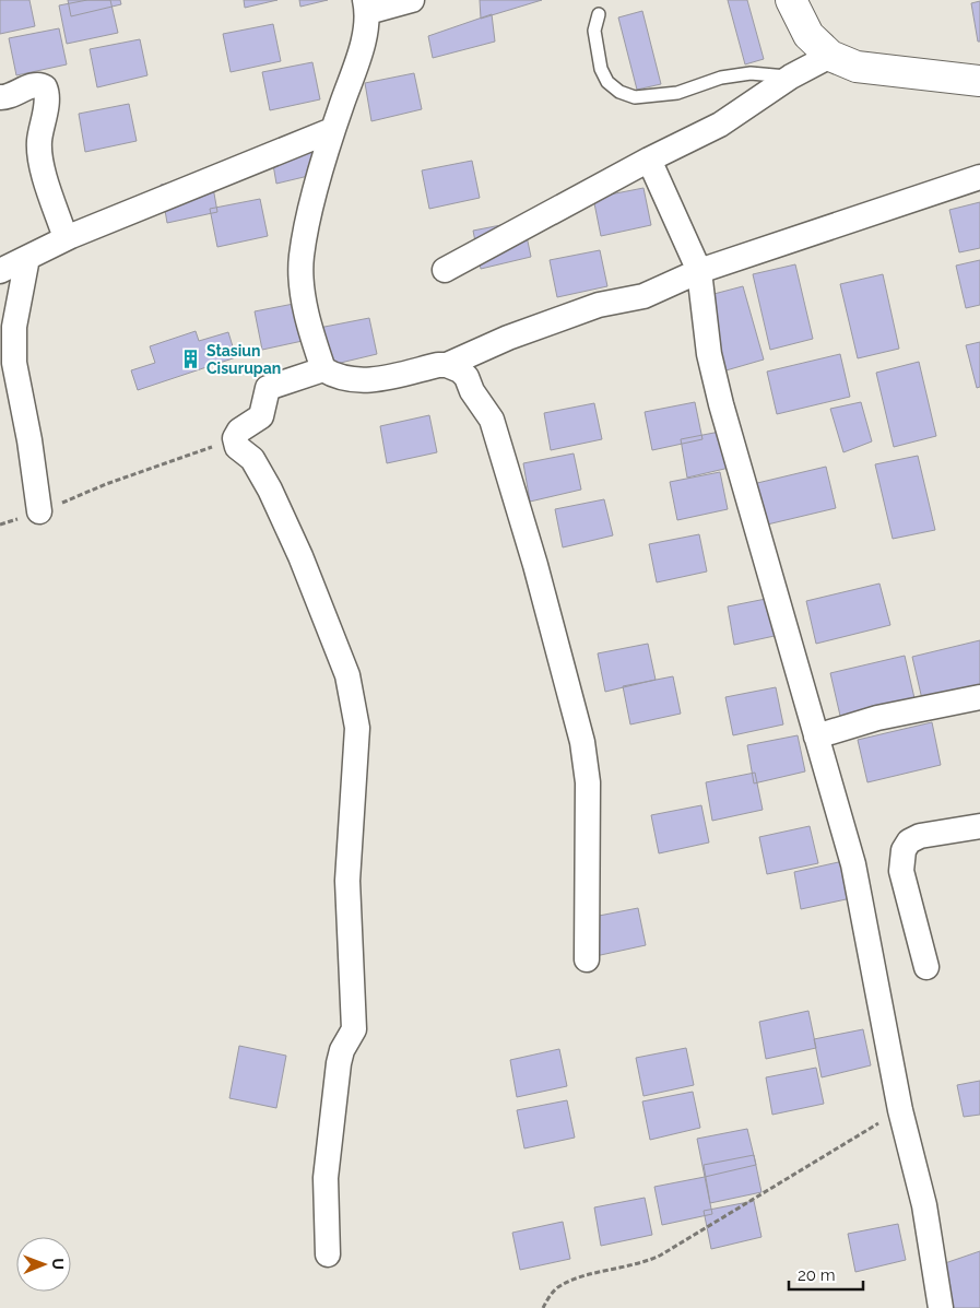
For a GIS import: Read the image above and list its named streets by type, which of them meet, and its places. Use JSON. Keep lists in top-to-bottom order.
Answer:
{
  "places": {
    "building": ["Stasiun Cisurupan"]
  },
  "scale_bar": "20 m",
  "north": "right"
}
